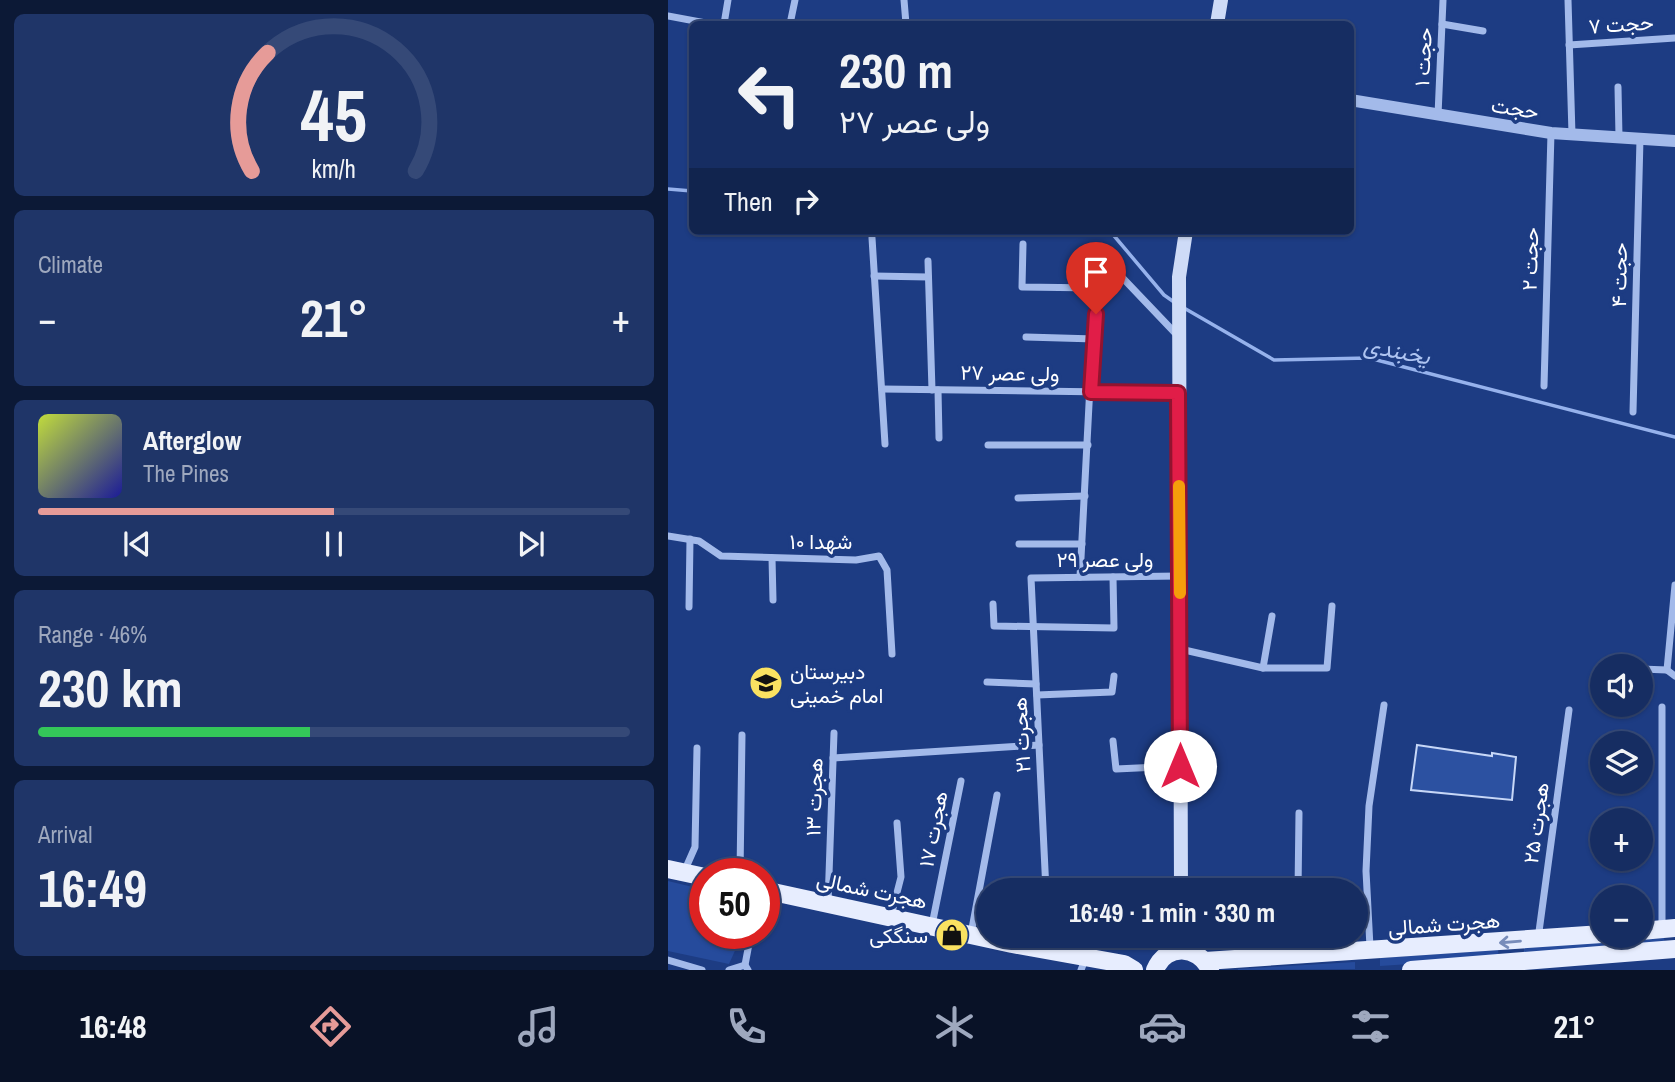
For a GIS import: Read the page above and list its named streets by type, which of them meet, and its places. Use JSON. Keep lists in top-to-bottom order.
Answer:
{
  "streets": {
    "main road": ["هجرت شمالی"],
    "street": [
      "حجت ۷",
      "حجت ۱",
      "حجت",
      "حجت ۲",
      "حجت ۴",
      "ولی عصر ۲۷",
      "شهدا ۱۰",
      "ولی عصر ۲۹",
      "هجرت ۲۱",
      "هجرت ۱۳",
      "هجرت ۲۵",
      "هجرت ۱۷"
    ]
  },
  "crossings": [
    ["حجت ۱", "حجت"],
    ["حجت", "حجت ۲"],
    ["حجت", "حجت ۴"],
    ["ولی عصر ۲۹", "هجرت ۲۱"],
    ["هجرت ۱۳", "هجرت شمالی"],
    ["هجرت ۲۵", "هجرت شمالی"],
    ["هجرت ۱۷", "هجرت شمالی"]
  ],
  "water": ["یخبندی"],
  "places": {
    "school or university": ["دبیرستان امام خمینی"],
    "shop": ["سنگکی"]
  },
  "page": {
    "turn": ["230 m", "ولی عصر ۲۷"],
    "then": "Then",
    "tile": [
      "Climate",
      ["Range · 46%", "230 km"],
      ["Arrival", "16:49"]
    ],
    "heat": ["−", "21°", "+"],
    "song": ["Afterglow", "The Pines"],
    "map_buttons": ["+", "−"],
    "limit": "50",
    "trip": "16:49 · 1 min · 330 m",
    "tabs": ["16:48", "21°"],
    "gauge": ["45", "km/h"]
  }
}
